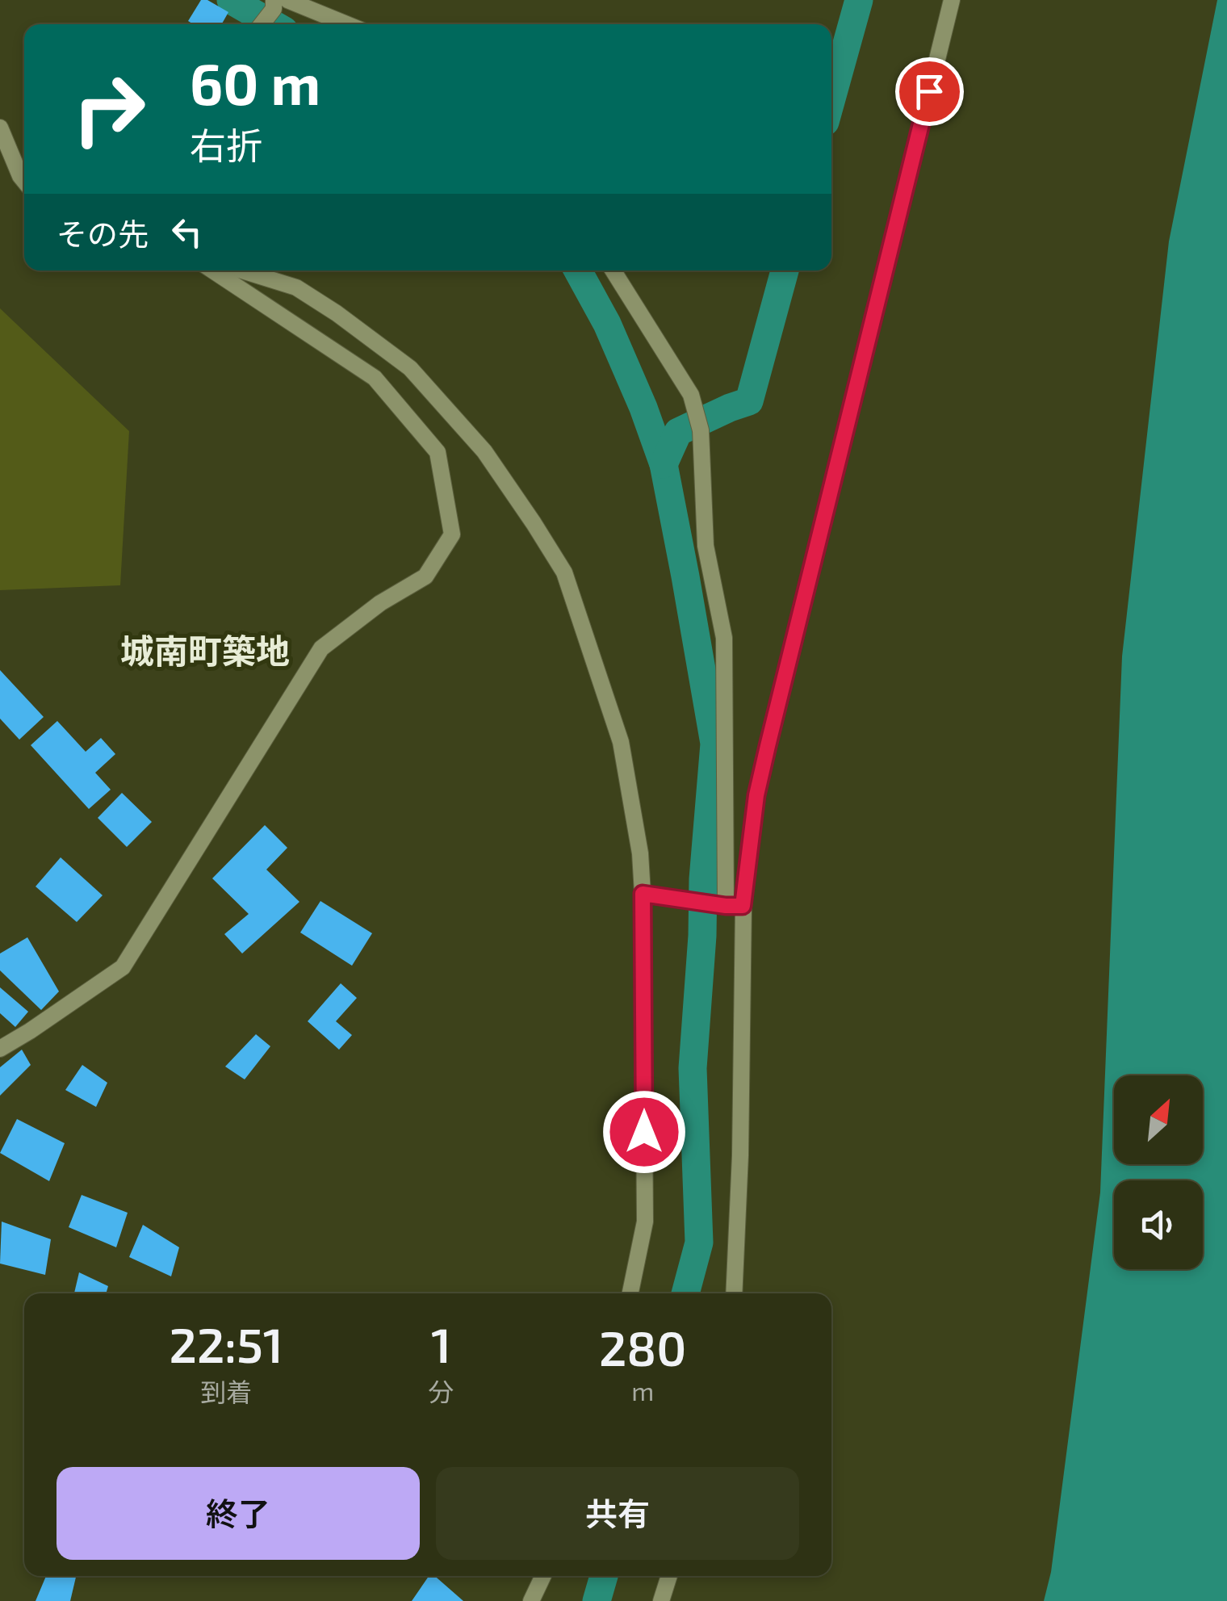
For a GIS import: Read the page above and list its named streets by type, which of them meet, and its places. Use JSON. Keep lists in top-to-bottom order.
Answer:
{
  "districts": ["城南町築地"],
  "north": "top right",
  "page": {
    "turn": ["60 m", "右折"],
    "then": "その先",
    "eta": [
      "22:51",
      "到着",
      "1",
      "分",
      "280",
      "m"
    ],
    "buttons": ["終了", "共有"]
  }
}
